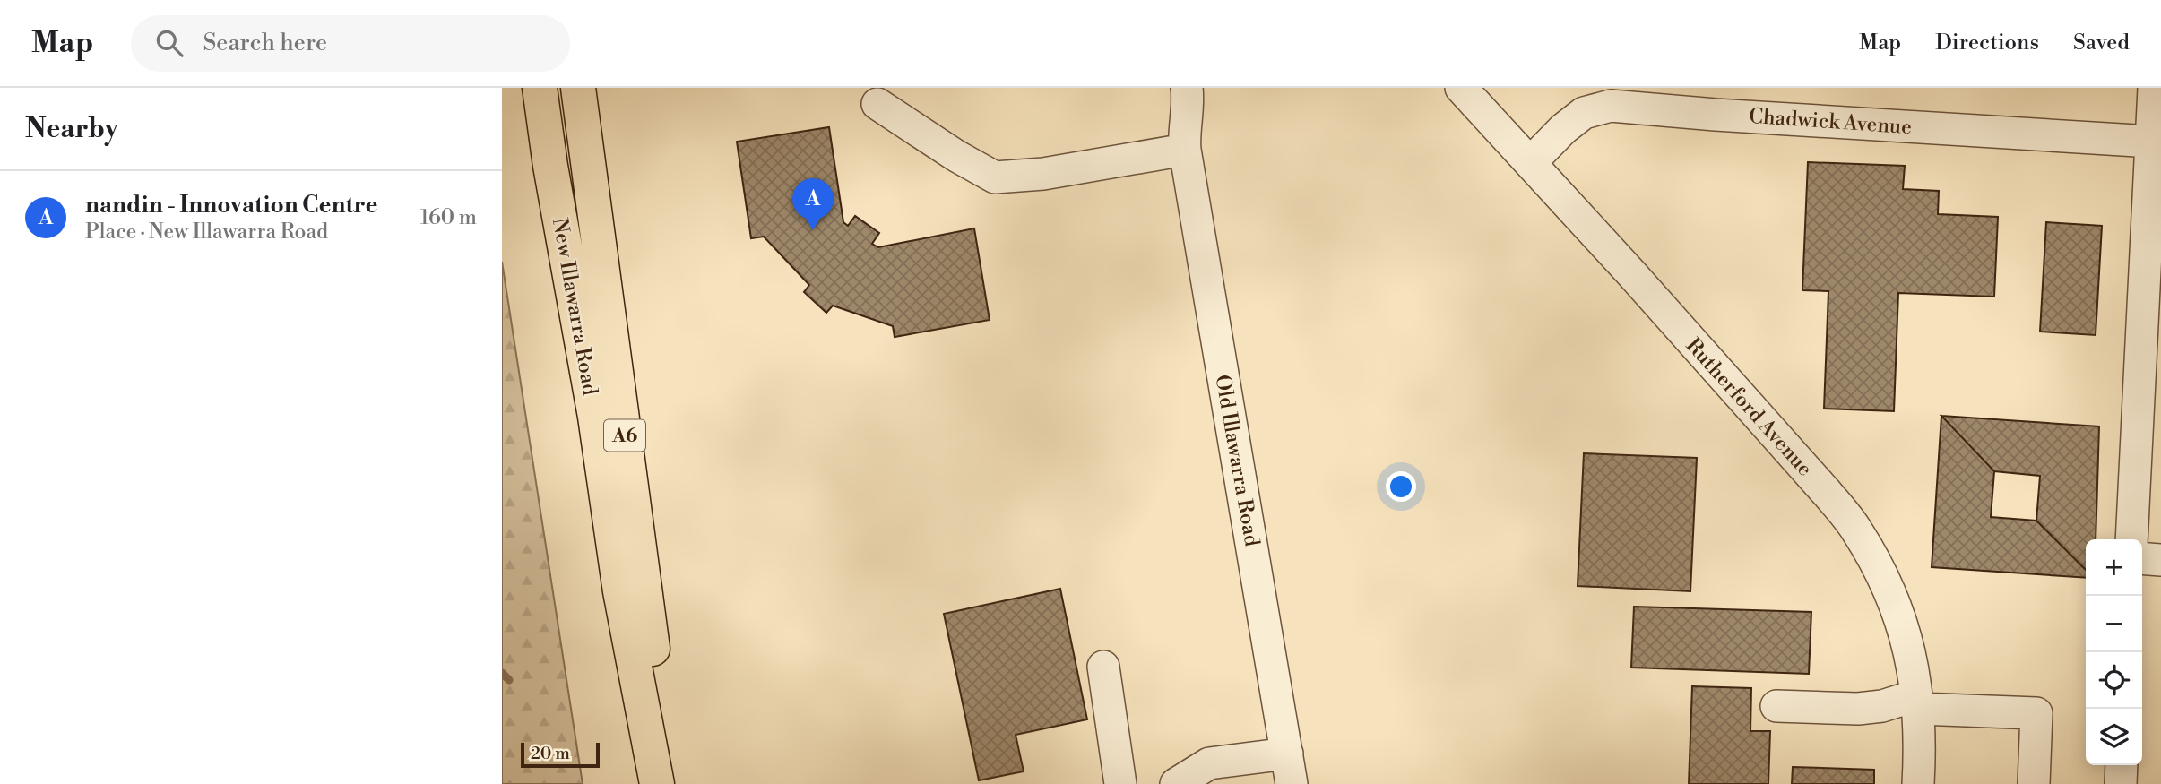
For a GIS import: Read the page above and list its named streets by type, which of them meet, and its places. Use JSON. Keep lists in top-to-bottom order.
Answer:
{
  "streets": {
    "highway": ["New Illawarra Road", "A6"],
    "lane": ["Chadwick Avenue", "Rutherford Avenue", "Old Illawarra Road"]
  },
  "crossings": [
    ["Chadwick Avenue", "Rutherford Avenue"]
  ],
  "scale_bar": "20 m",
  "page": {
    "header": "Map",
    "search": "Search here",
    "nav": ["Map", "Directions", "Saved"],
    "heading": "Nearby",
    "list": [
      {
        "mark": "A",
        "name": "nandin - Innovation Centre",
        "note": "Place · New Illawarra Road",
        "value": "160 m"
      }
    ],
    "pins": "A",
    "map_buttons": ["+", "−"],
    "scale": "20 m"
  }
}
